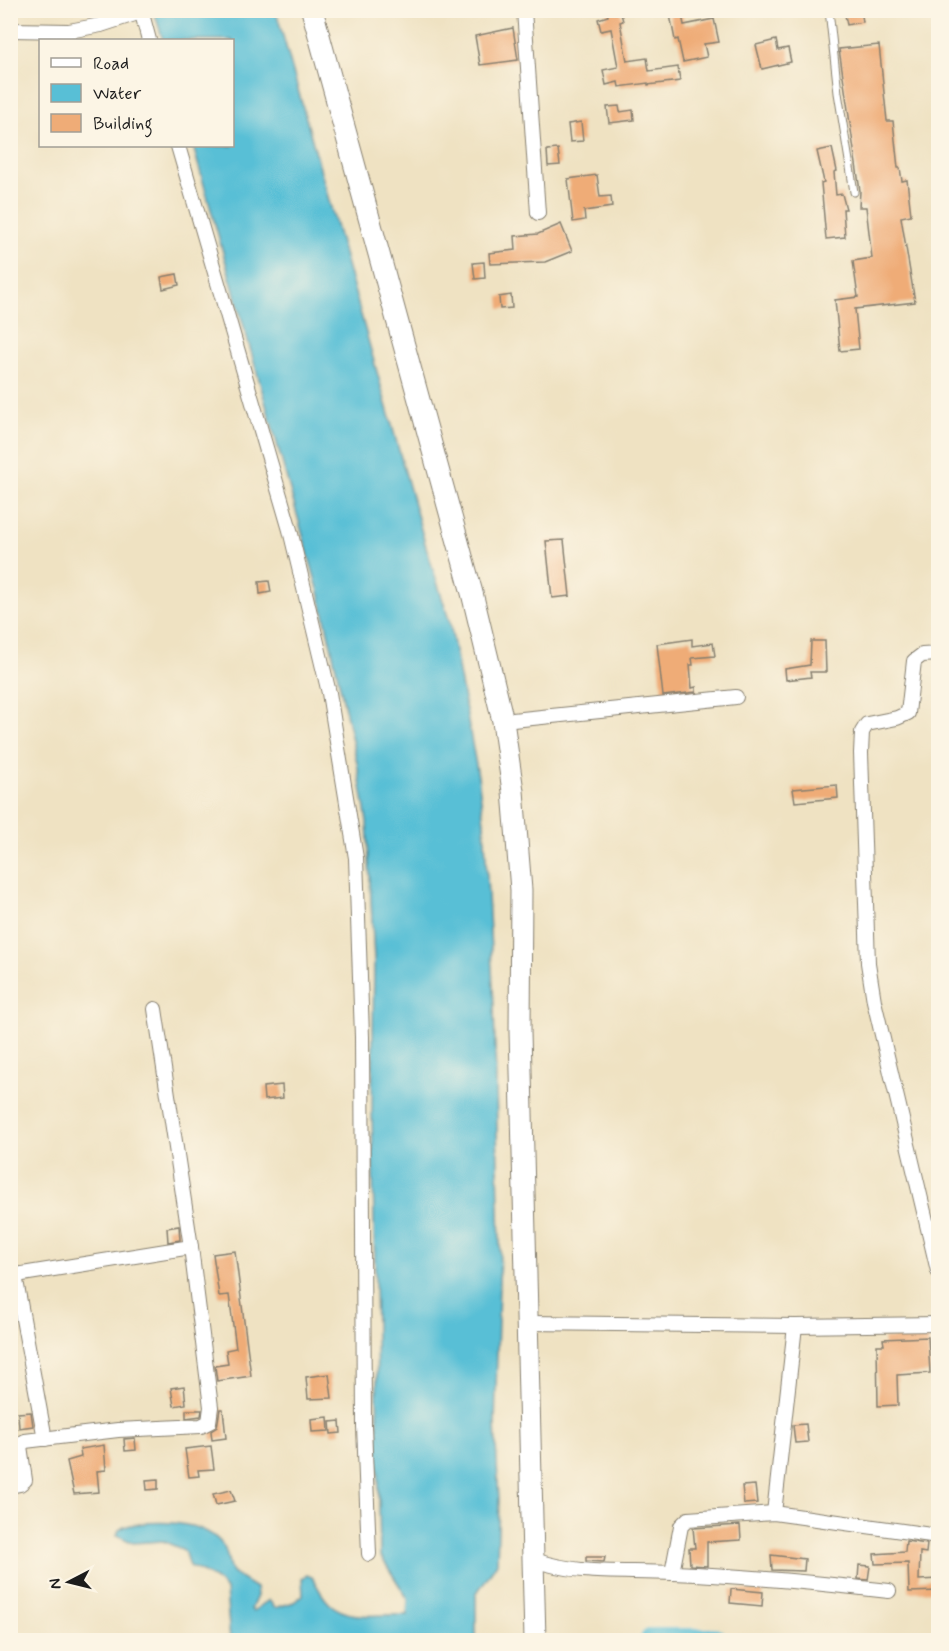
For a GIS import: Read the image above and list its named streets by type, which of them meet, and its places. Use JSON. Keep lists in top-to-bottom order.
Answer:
{
  "legend": ["Road", "Water", "Building"],
  "north": "left"
}
